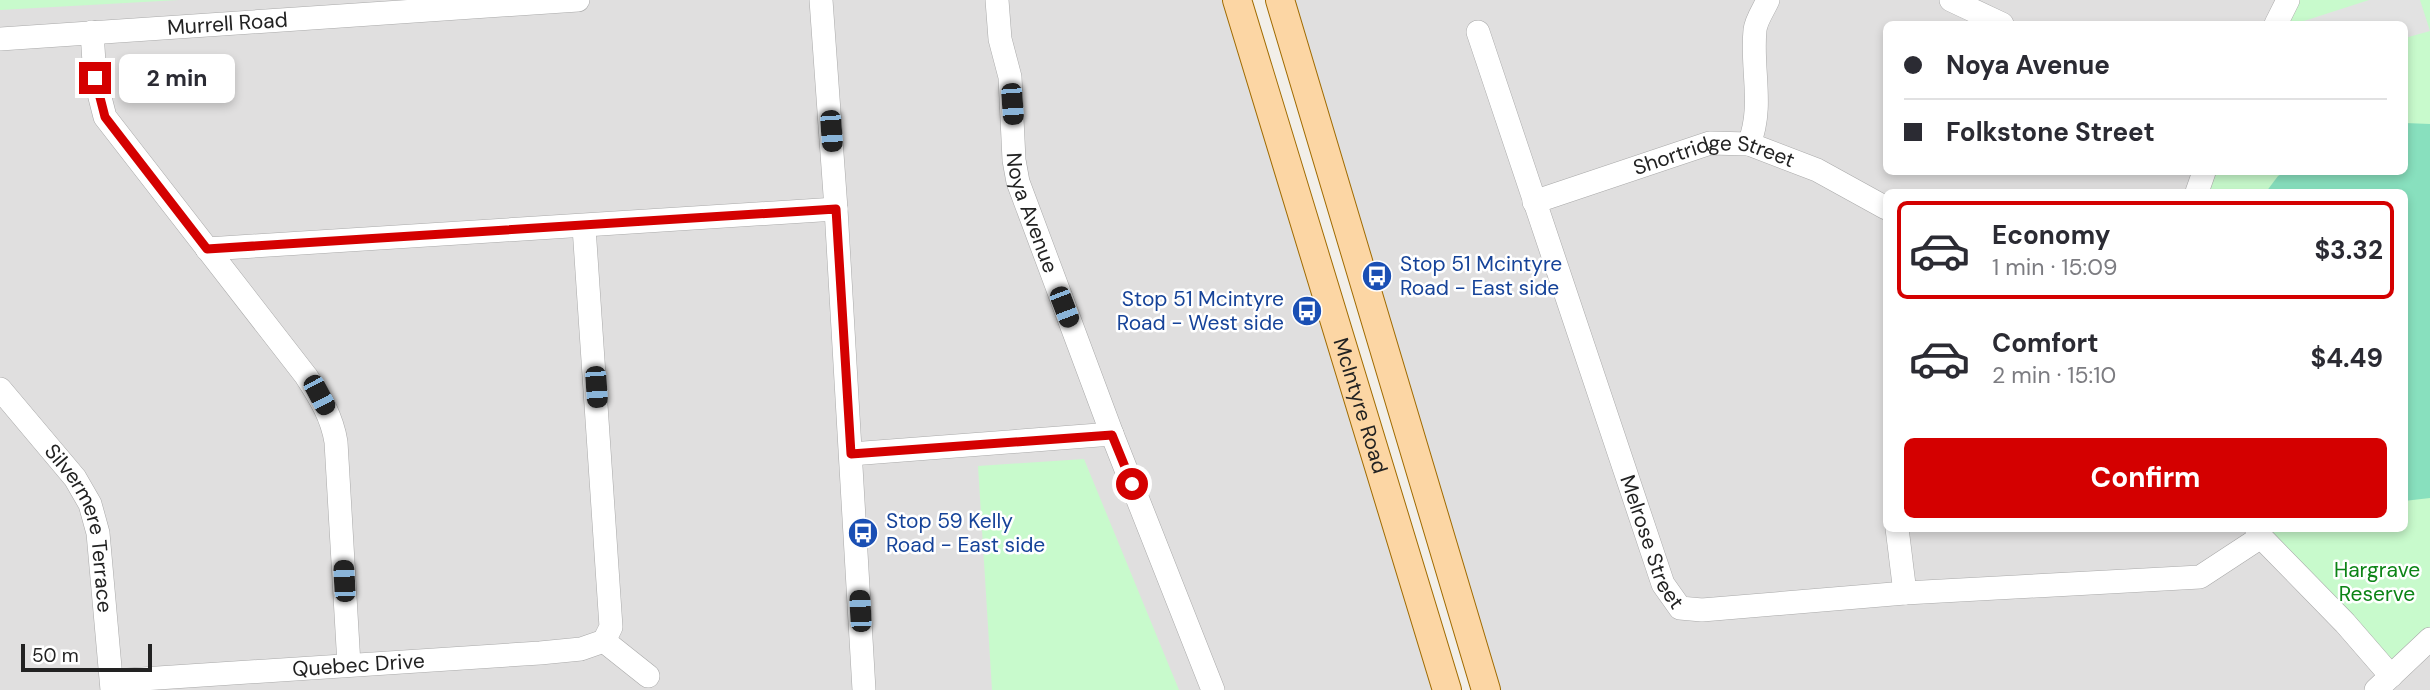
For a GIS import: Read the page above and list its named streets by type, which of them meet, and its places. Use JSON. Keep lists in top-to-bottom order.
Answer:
{
  "streets": {
    "main road": ["McIntyre Road"],
    "street": [
      "Murrell Road",
      "Shortridge Street",
      "Noya Avenue",
      "Silvermere Terrace",
      "Melrose Street",
      "Quebec Drive"
    ]
  },
  "crossings": [
    ["Shortridge Street", "Melrose Street"],
    ["Silvermere Terrace", "Quebec Drive"]
  ],
  "parks": ["Hargrave Reserve"],
  "places": {
    "bus stop": ["Stop 51 Mcintyre Road - East side", "Stop 51 Mcintyre Road - West side", "Stop 59 Kelly Road - East side"]
  },
  "scale_bar": "50 m",
  "page": {
    "banner": ["Noya Avenue", "Folkstone Street"],
    "bubble": "2 min",
    "list": [
      {
        "name": "Economy",
        "note": "1 min · 15:09",
        "value": "$3.32"
      },
      {
        "name": "Comfort",
        "note": "2 min · 15:10",
        "value": "$4.49"
      }
    ],
    "buttons": "Confirm",
    "scale": "50 m"
  }
}
